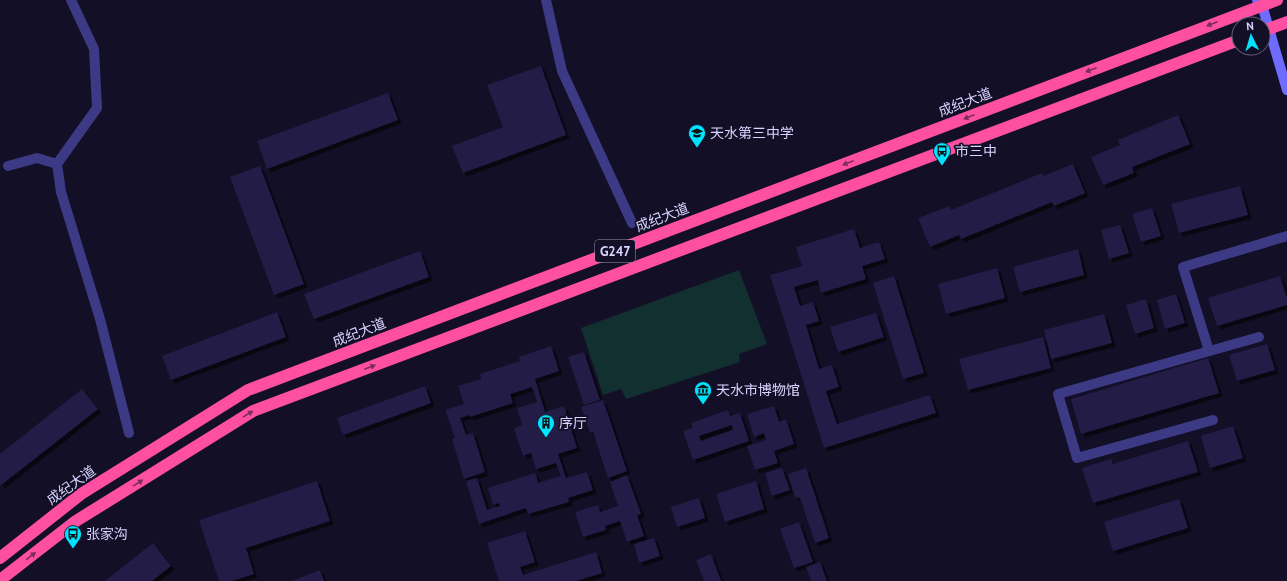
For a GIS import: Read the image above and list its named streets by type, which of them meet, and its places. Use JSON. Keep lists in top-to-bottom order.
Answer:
{
  "streets": {
    "highway": ["成纪大道", "G247"]
  },
  "places": {
    "school or university": ["天水第三中学"],
    "bus stop": ["市三中", "张家沟"],
    "museum": ["天水市博物馆"],
    "building": ["序厅"]
  },
  "north": "top"
}
